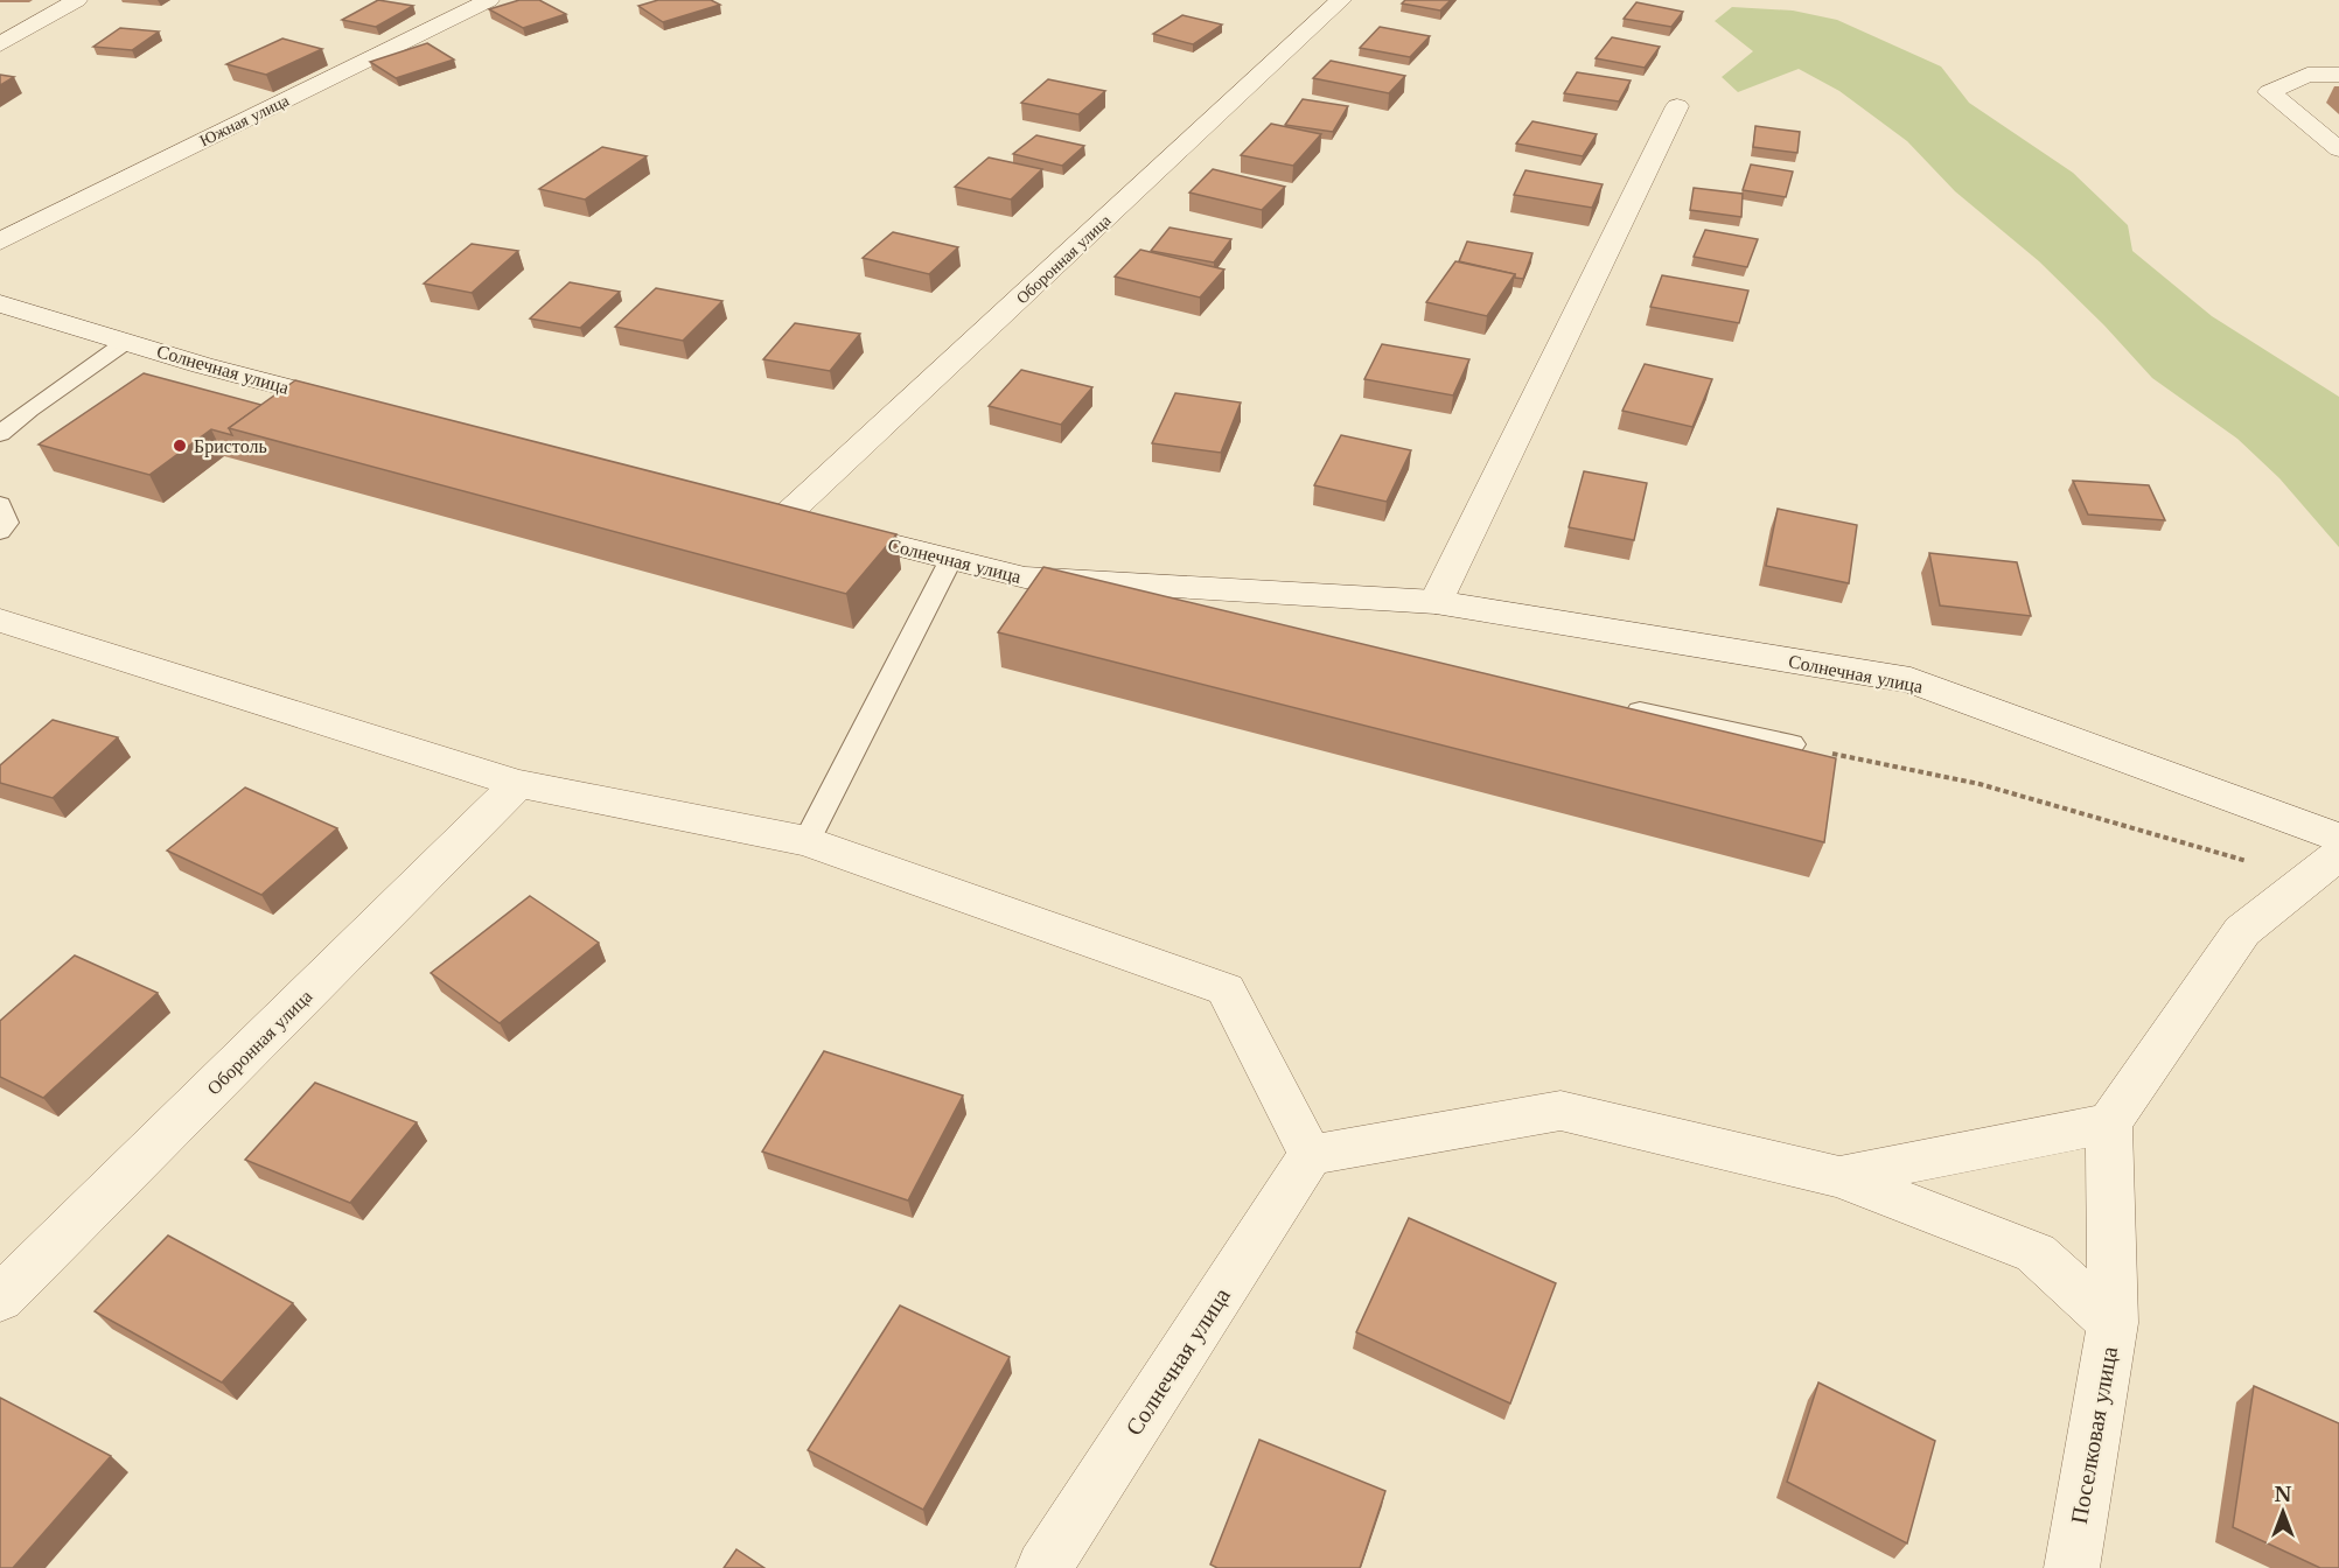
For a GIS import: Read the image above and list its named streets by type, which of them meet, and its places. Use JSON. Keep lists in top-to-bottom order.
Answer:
{
  "streets": {
    "street": [
      "Южная улица",
      "Оборонная улица",
      "Солнечная улица",
      "Поселковая улица"
    ]
  },
  "crossings": [
    ["Оборонная улица", "Солнечная улица"],
    ["Солнечная улица", "Поселковая улица"]
  ],
  "places": ["Бристоль"],
  "north": "top"
}
